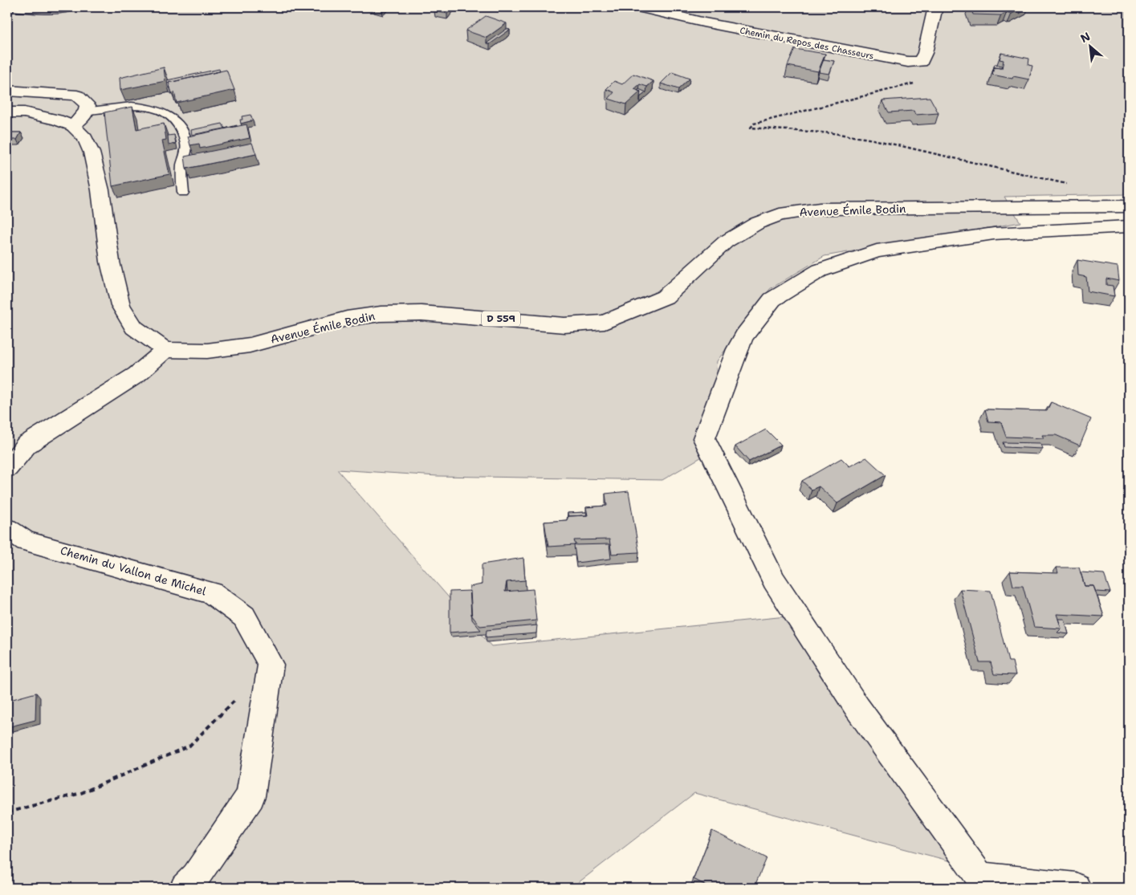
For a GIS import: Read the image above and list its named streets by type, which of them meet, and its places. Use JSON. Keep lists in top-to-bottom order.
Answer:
{
  "streets": {
    "street": [
      "Chemin du Repos des Chasseurs",
      "Avenue Émile Bodin",
      "D 559",
      "Chemin du Vallon de Michel"
    ]
  },
  "north": "top left"
}
